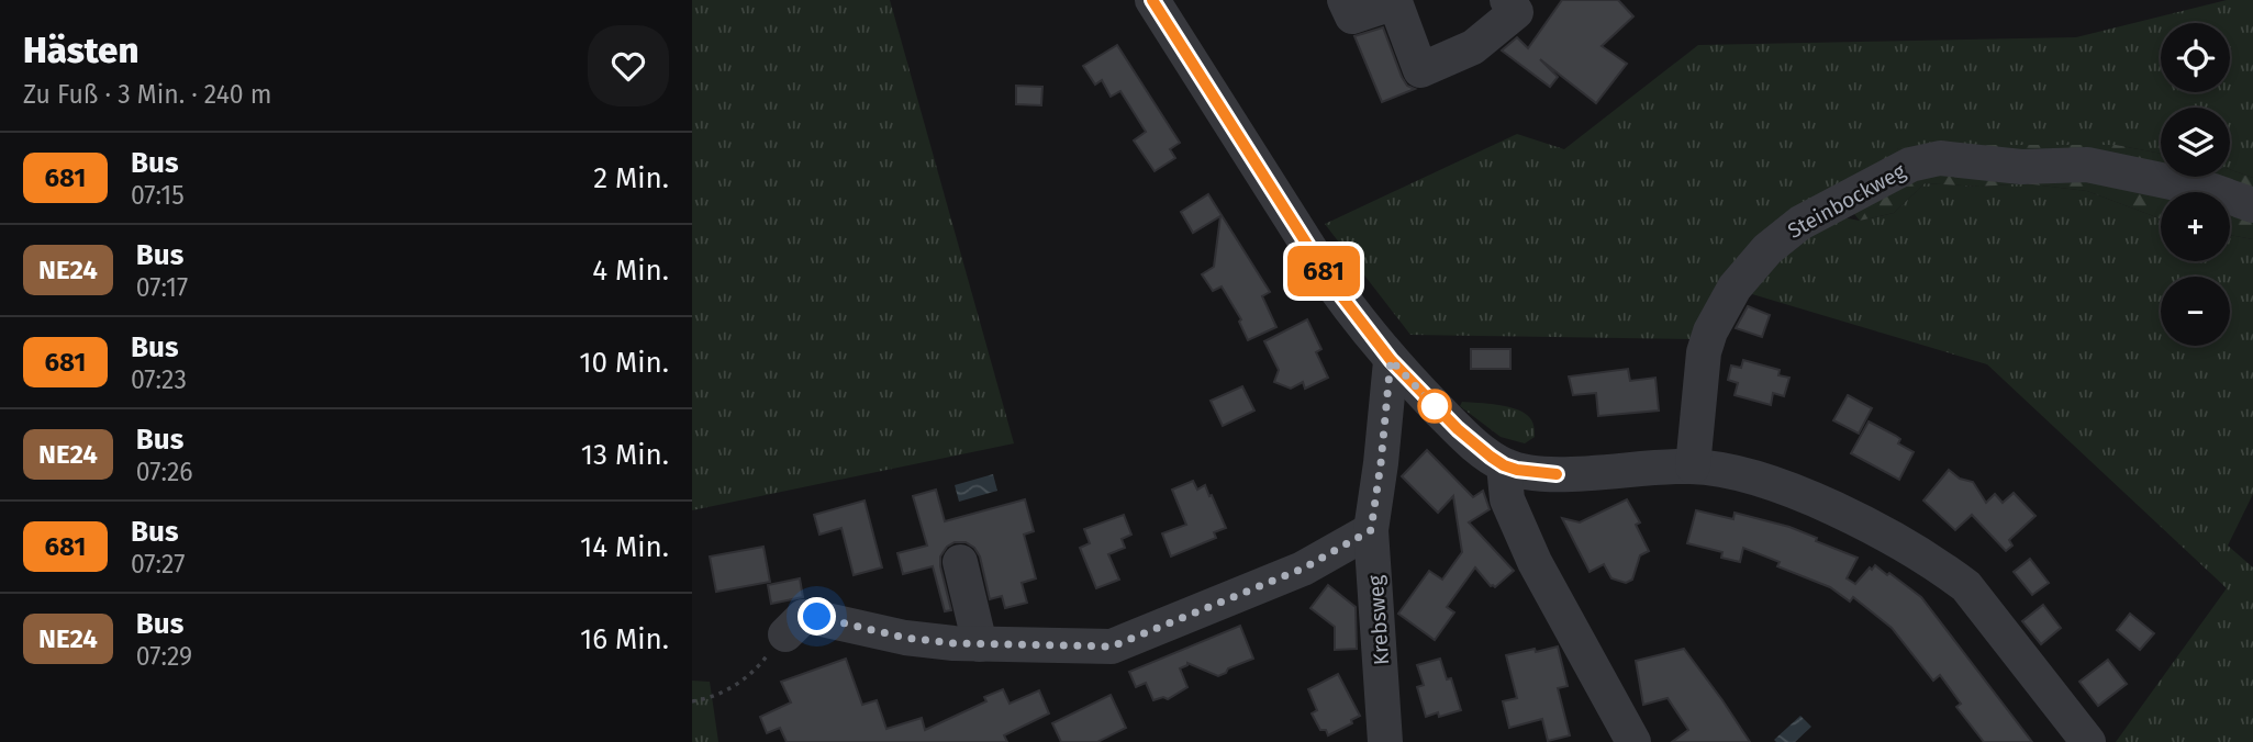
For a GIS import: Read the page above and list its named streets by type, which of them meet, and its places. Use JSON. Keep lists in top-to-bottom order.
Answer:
{
  "streets": {
    "street": ["Steinbockweg", "Krebsweg"]
  },
  "lines": ["bus line 681"],
  "page": {
    "heading": ["Hästen", "Zu Fuß · 3 Min. · 240 m"],
    "on_map": "681",
    "map_buttons": ["+", "−"],
    "list": [
      {
        "mark": "681",
        "name": "Bus",
        "note": "07:15",
        "value": "2 Min."
      },
      {
        "mark": "NE24",
        "name": "Bus",
        "note": "07:17",
        "value": "4 Min."
      },
      {
        "mark": "681",
        "name": "Bus",
        "note": "07:23",
        "value": "10 Min."
      },
      {
        "mark": "NE24",
        "name": "Bus",
        "note": "07:26",
        "value": "13 Min."
      },
      {
        "mark": "681",
        "name": "Bus",
        "note": "07:27",
        "value": "14 Min."
      },
      {
        "mark": "NE24",
        "name": "Bus",
        "note": "07:29",
        "value": "16 Min."
      }
    ]
  }
}
